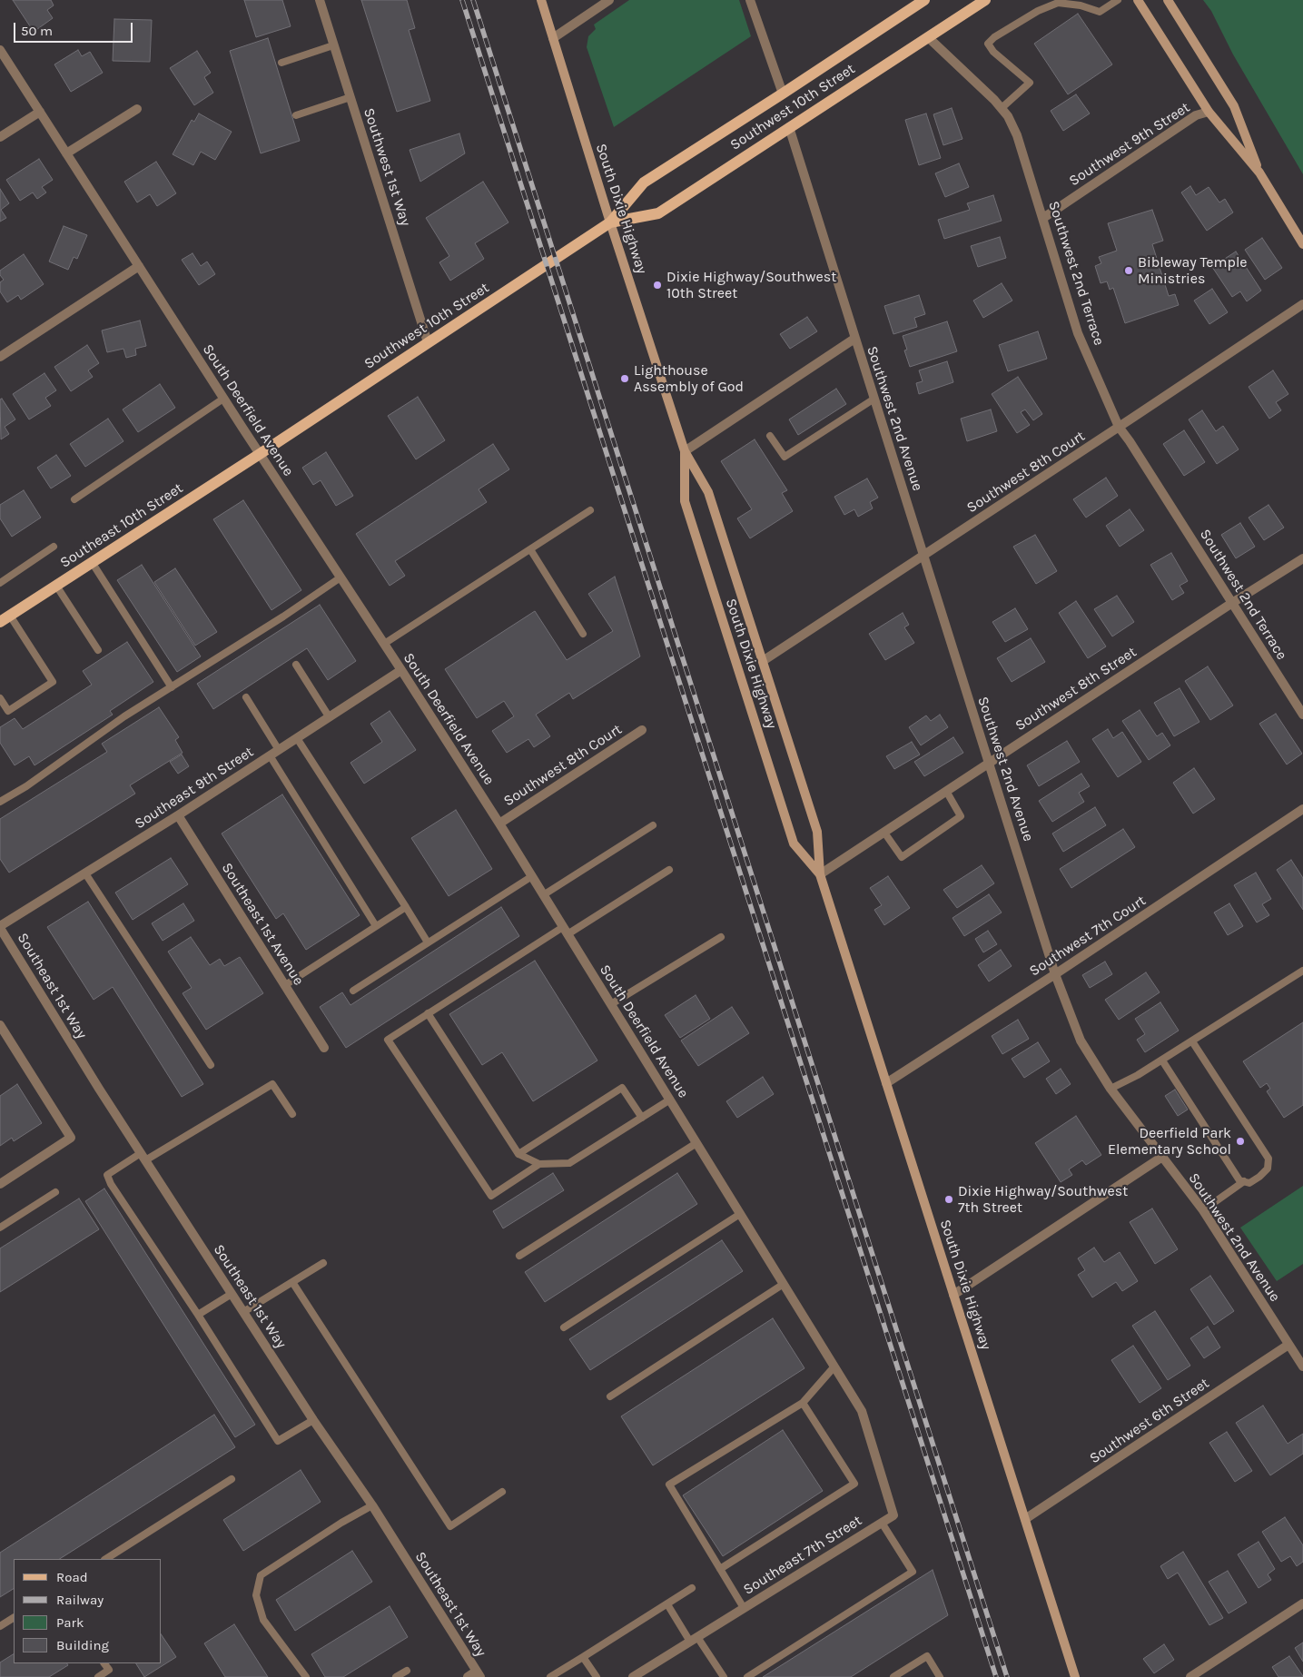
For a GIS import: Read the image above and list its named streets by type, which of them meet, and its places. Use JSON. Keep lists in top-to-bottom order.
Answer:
{
  "streets": {
    "main road": ["Southwest 10th Street", "South Dixie Highway", "Southeast 10th Street"],
    "street": [
      "Southwest 9th Street",
      "Southwest 1st Way",
      "Southwest 2nd Terrace",
      "South Deerfield Avenue",
      "Southwest 2nd Avenue",
      "Southwest 8th Court",
      "Southwest 8th Street",
      "Southeast 9th Street",
      "Southeast 1st Avenue",
      "Southwest 7th Court",
      "Southeast 1st Way",
      "Southwest 6th Street",
      "Southeast 7th Street"
    ]
  },
  "crossings": [
    ["Southwest 10th Street", "Southwest 1st Way"],
    ["Southwest 10th Street", "South Dixie Highway"],
    ["Southwest 10th Street", "Southwest 2nd Terrace"],
    ["Southwest 10th Street", "South Deerfield Avenue"],
    ["Southwest 10th Street", "Southwest 2nd Avenue"],
    ["Southwest 10th Street", "Southeast 10th Street"],
    ["Southwest 9th Street", "Southwest 2nd Terrace"],
    ["South Dixie Highway", "Southwest 8th Court"],
    ["South Dixie Highway", "Southwest 8th Street"],
    ["South Dixie Highway", "Southwest 7th Court"],
    ["South Dixie Highway", "Southwest 6th Street"],
    ["Southwest 2nd Terrace", "Southwest 8th Court"],
    ["Southwest 2nd Terrace", "Southwest 8th Street"],
    ["South Deerfield Avenue", "Southwest 8th Court"],
    ["South Deerfield Avenue", "Southeast 10th Street"],
    ["South Deerfield Avenue", "Southeast 9th Street"],
    ["South Deerfield Avenue", "Southeast 7th Street"],
    ["Southwest 2nd Avenue", "Southwest 8th Court"],
    ["Southwest 2nd Avenue", "Southwest 8th Street"],
    ["Southwest 2nd Avenue", "Southwest 7th Court"],
    ["Southwest 2nd Avenue", "Southwest 6th Street"],
    ["Southeast 9th Street", "Southeast 1st Avenue"],
    ["Southeast 9th Street", "Southeast 1st Way"]
  ],
  "places": [
    "Bibleway Temple Ministries",
    "Dixie Highway/Southwest 10th Street",
    "Lighthouse Assembly of God",
    "Deerfield Park Elementary School",
    "Dixie Highway/Southwest 7th Street"
  ],
  "legend": [
    "Road",
    "Railway",
    "Park",
    "Building"
  ],
  "scale_bar": "50 m"
}
